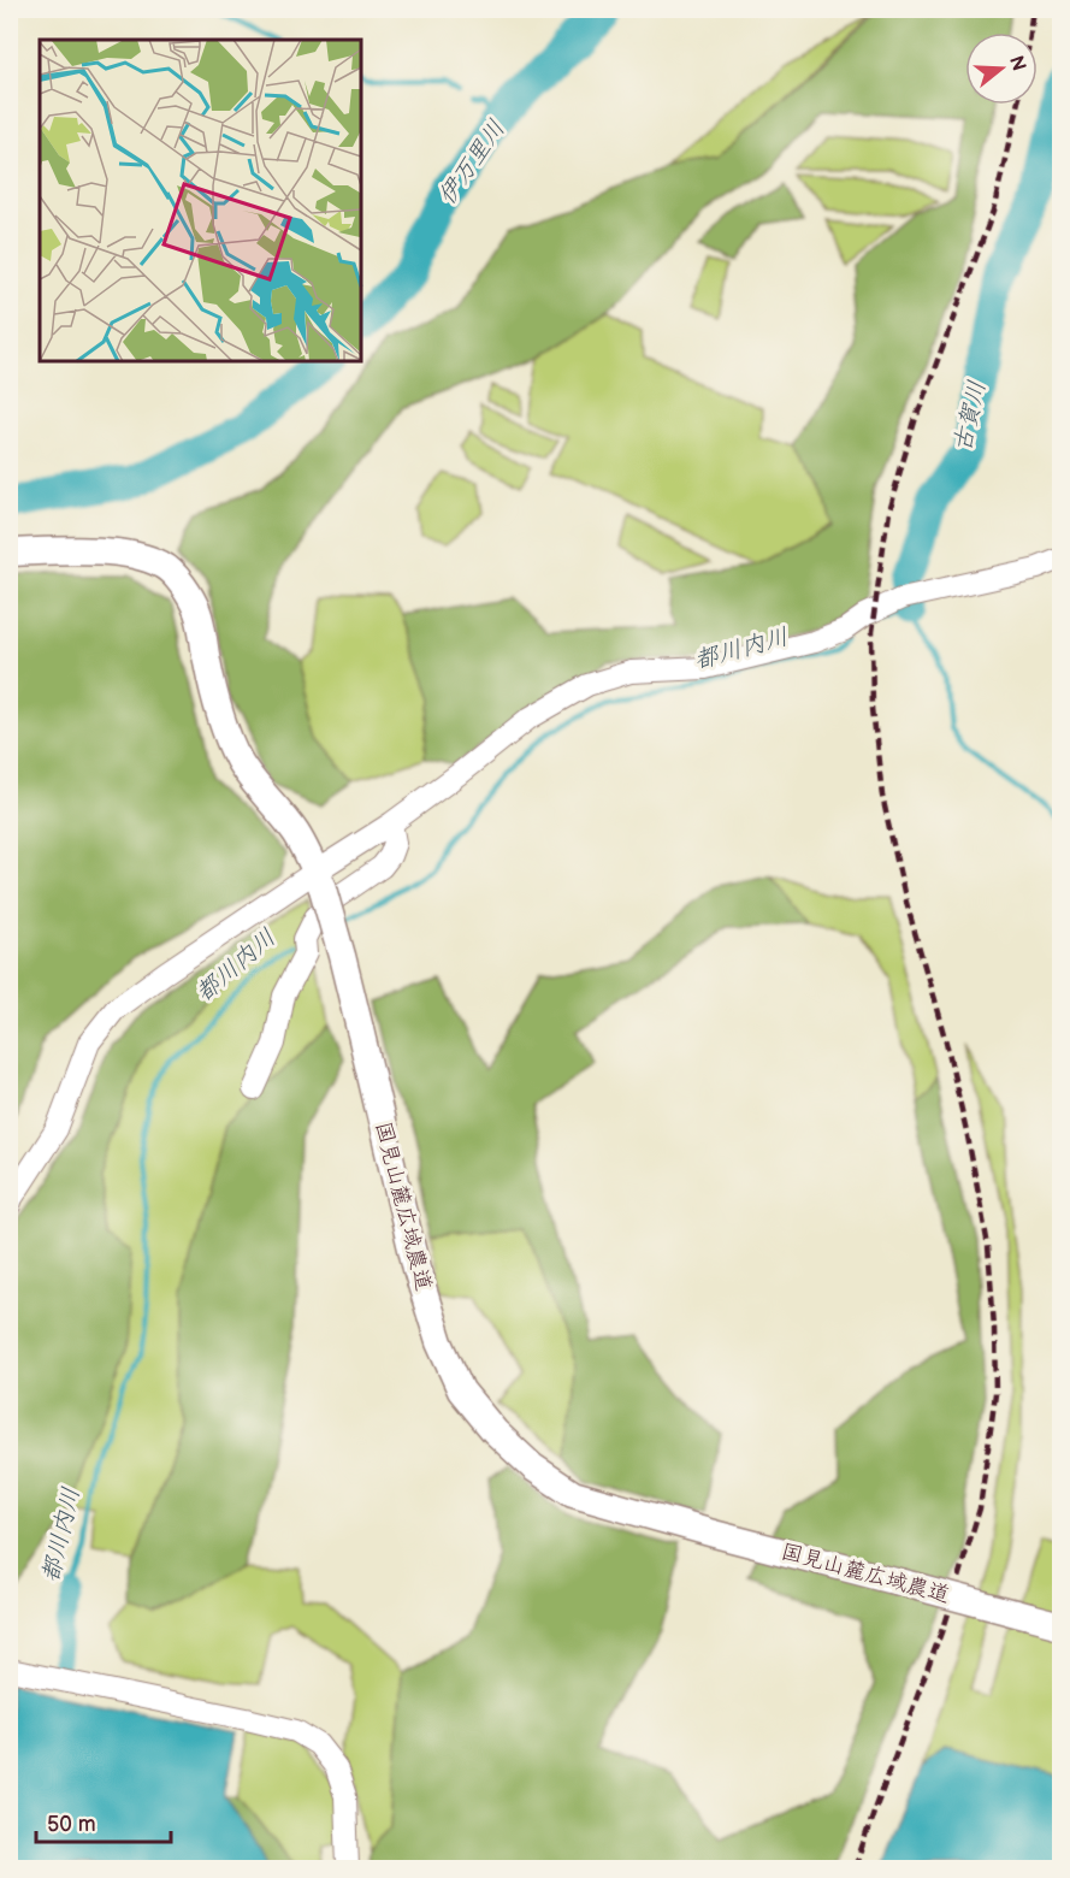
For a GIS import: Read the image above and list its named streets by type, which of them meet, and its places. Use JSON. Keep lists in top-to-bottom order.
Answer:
{
  "streets": {
    "street": ["国見山麓広域農道"]
  },
  "water": ["伊万里川", "古賀川", "都川内川"],
  "scale_bar": "50 m",
  "north": "right"
}
